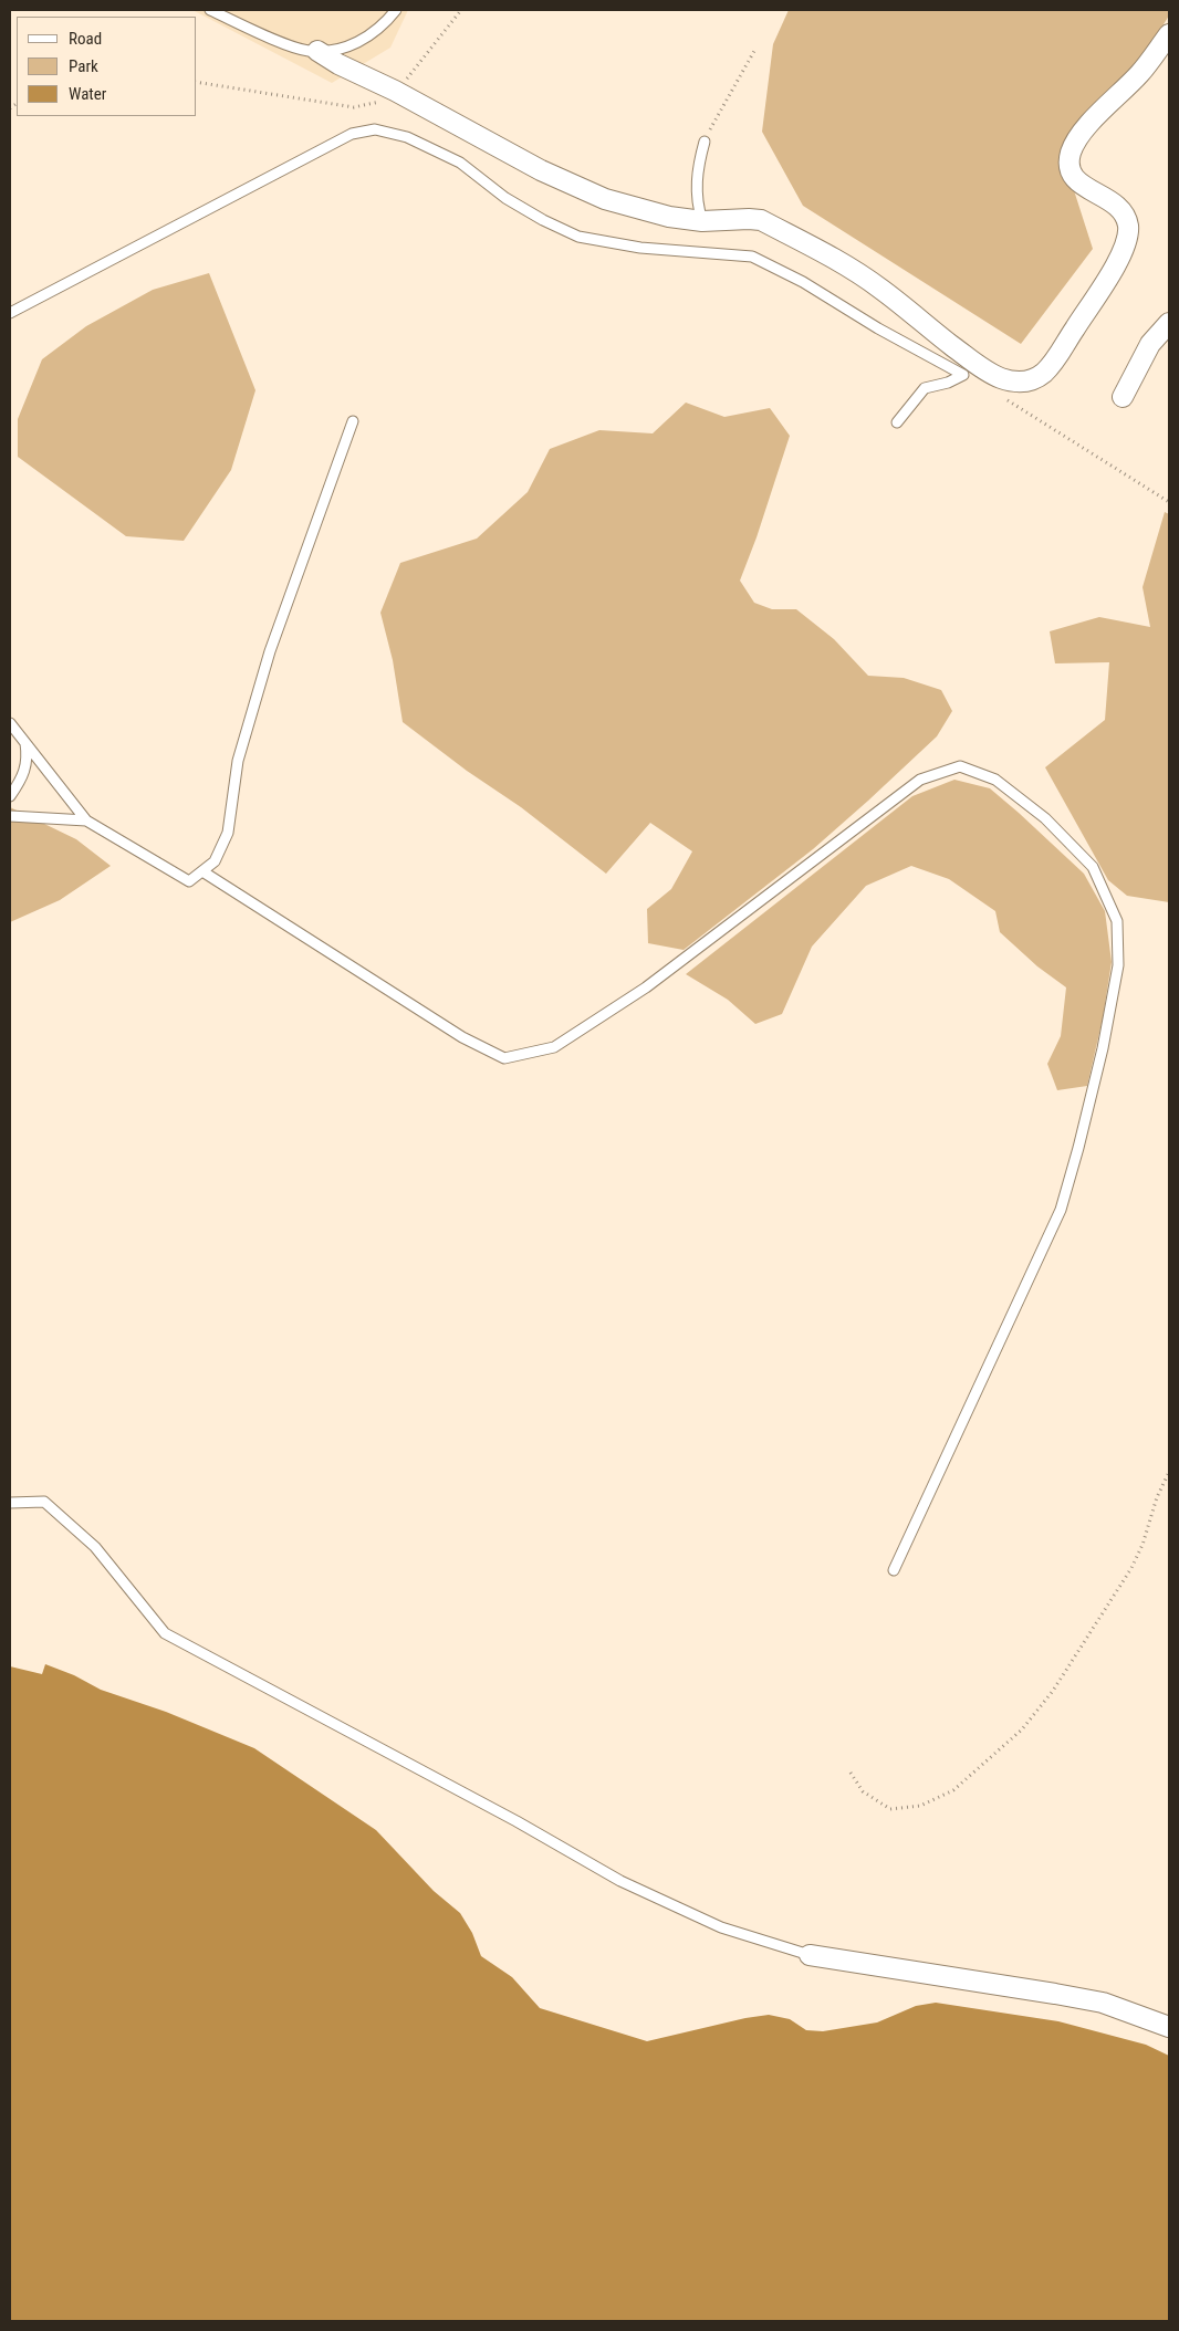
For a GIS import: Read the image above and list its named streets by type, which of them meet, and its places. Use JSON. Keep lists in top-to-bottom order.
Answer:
{
  "legend": ["Road", "Park", "Water"]
}
